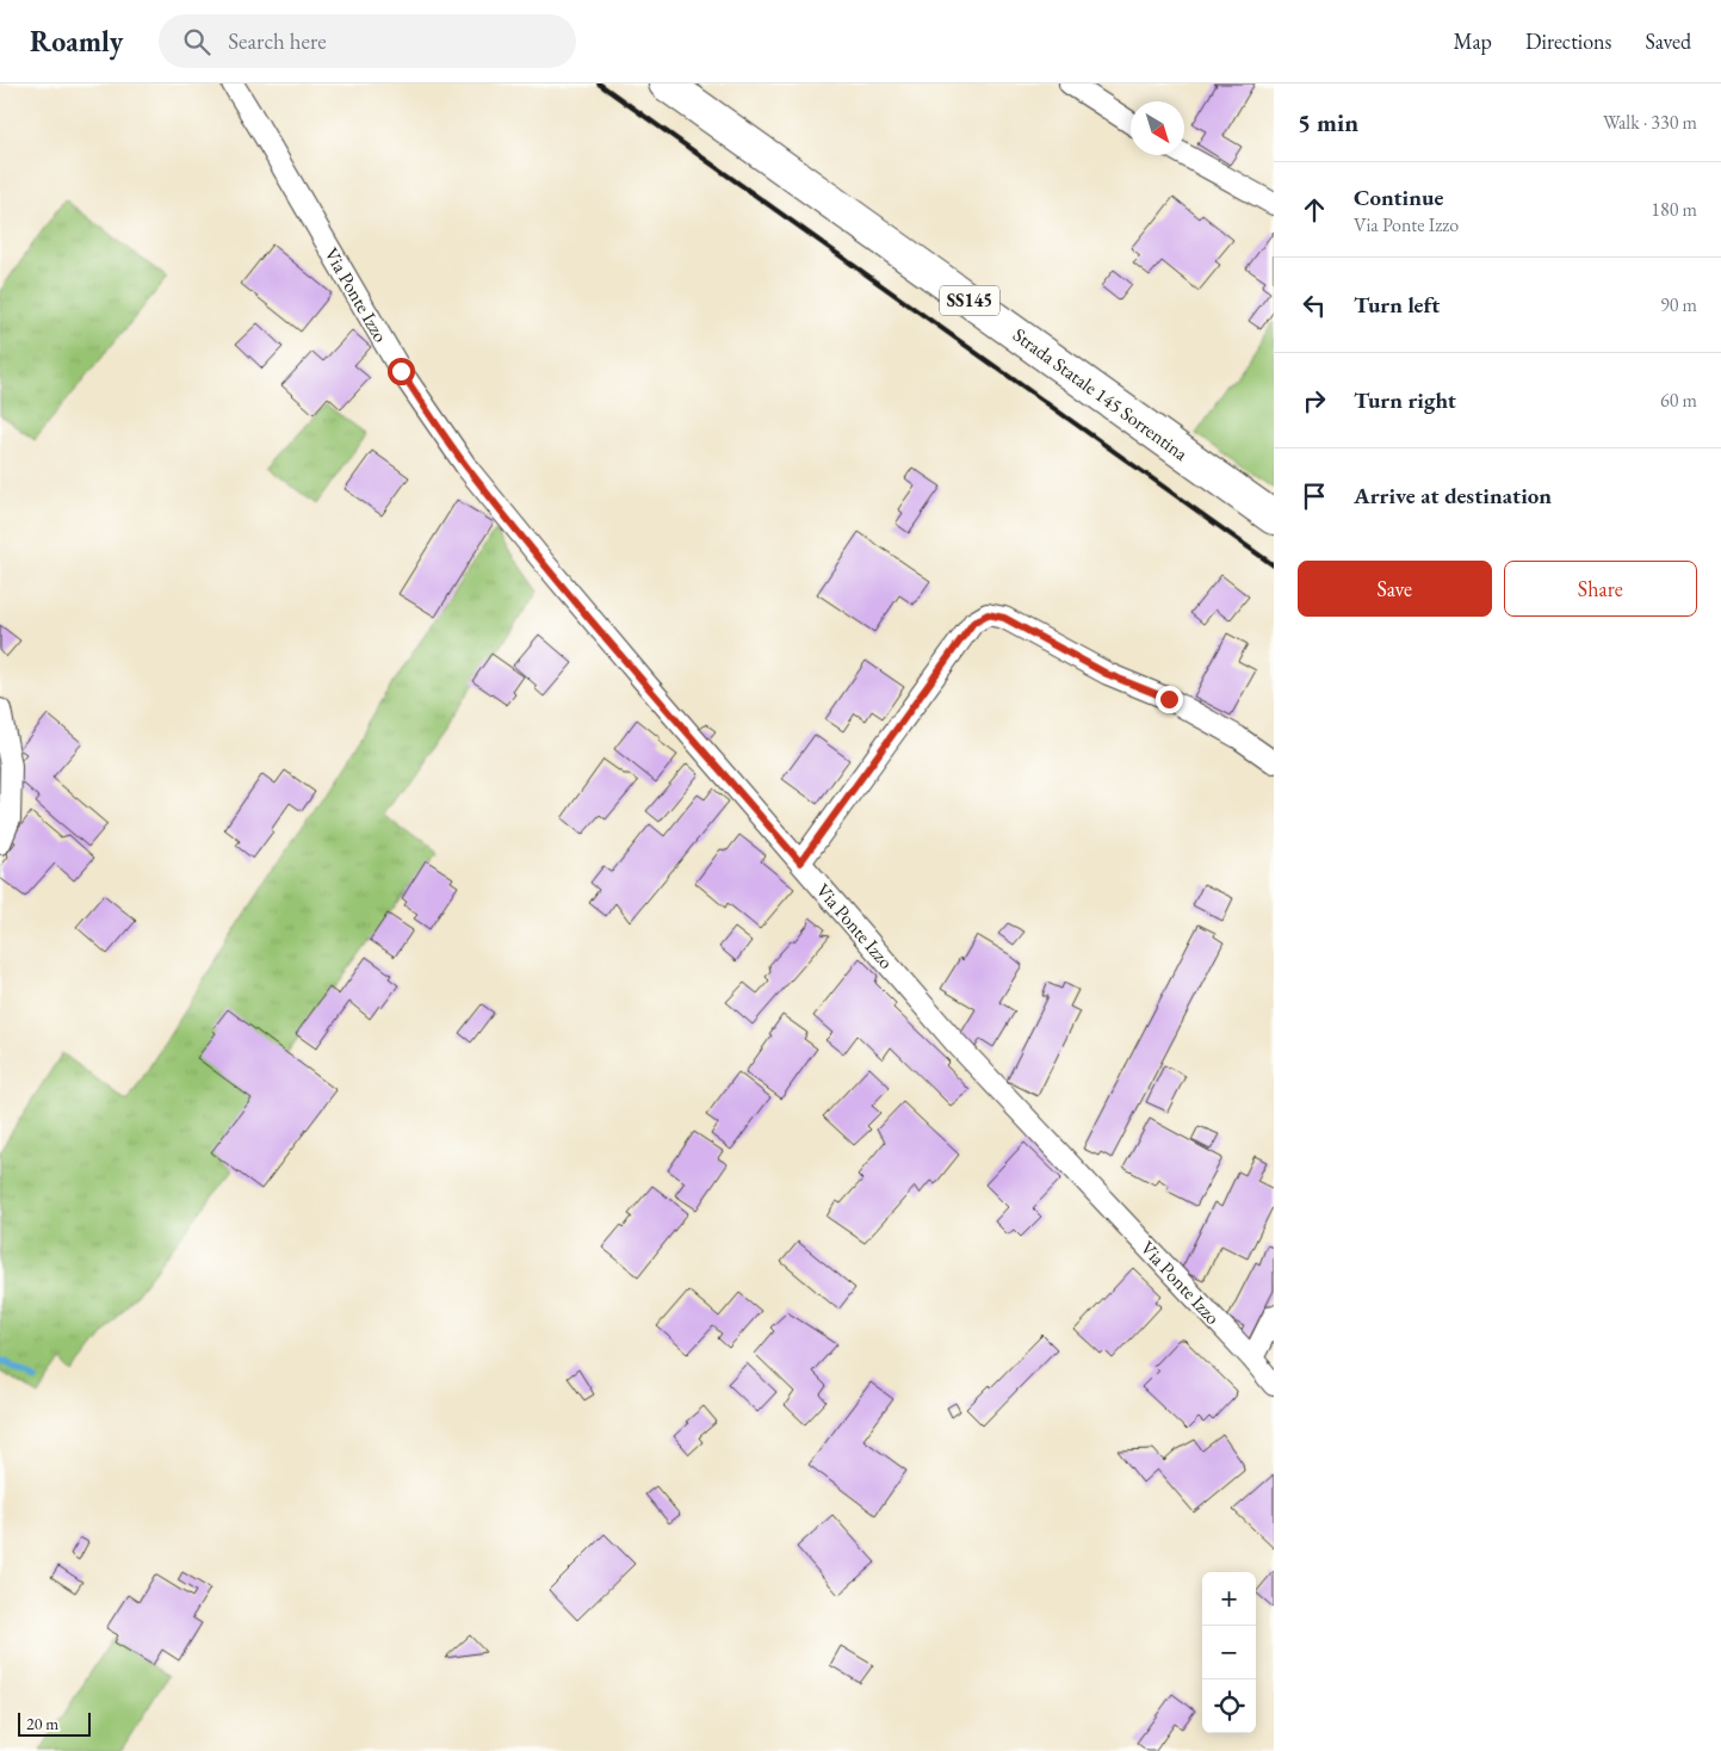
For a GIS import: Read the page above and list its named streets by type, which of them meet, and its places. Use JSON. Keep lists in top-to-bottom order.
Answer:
{
  "streets": {
    "highway": ["SS145", "Strada Statale 145 Sorrentina"],
    "street": ["Via Ponte Izzo"]
  },
  "scale_bar": "20 m",
  "north": "bottom right",
  "page": {
    "header": "Roamly",
    "search": "Search here",
    "nav": ["Map", "Directions", "Saved"],
    "heading": ["5 min", "Walk · 330 m"],
    "list": [
      ["Continue", "Via Ponte Izzo", "180 m"],
      ["Turn left", "90 m"],
      ["Turn right", "60 m"],
      "Arrive at destination"
    ],
    "buttons": ["Save", "Share"],
    "map_buttons": ["+", "−"],
    "scale": "20 m"
  }
}
